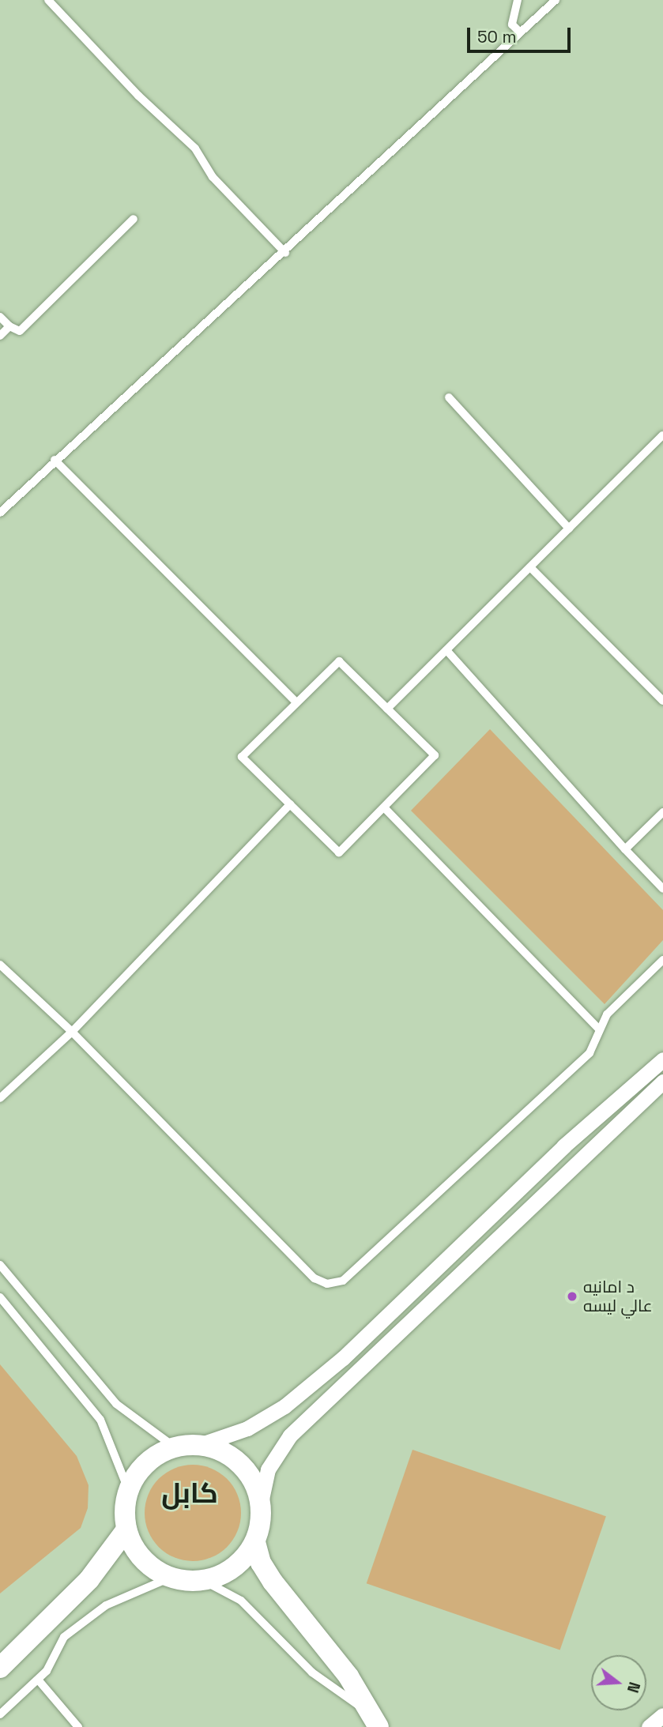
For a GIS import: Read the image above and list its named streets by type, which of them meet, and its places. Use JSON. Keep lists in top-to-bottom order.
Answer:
{
  "districts": ["کابل"],
  "places": ["د امانیه عالي لیسه"],
  "scale_bar": "50 m",
  "north": "right"
}
